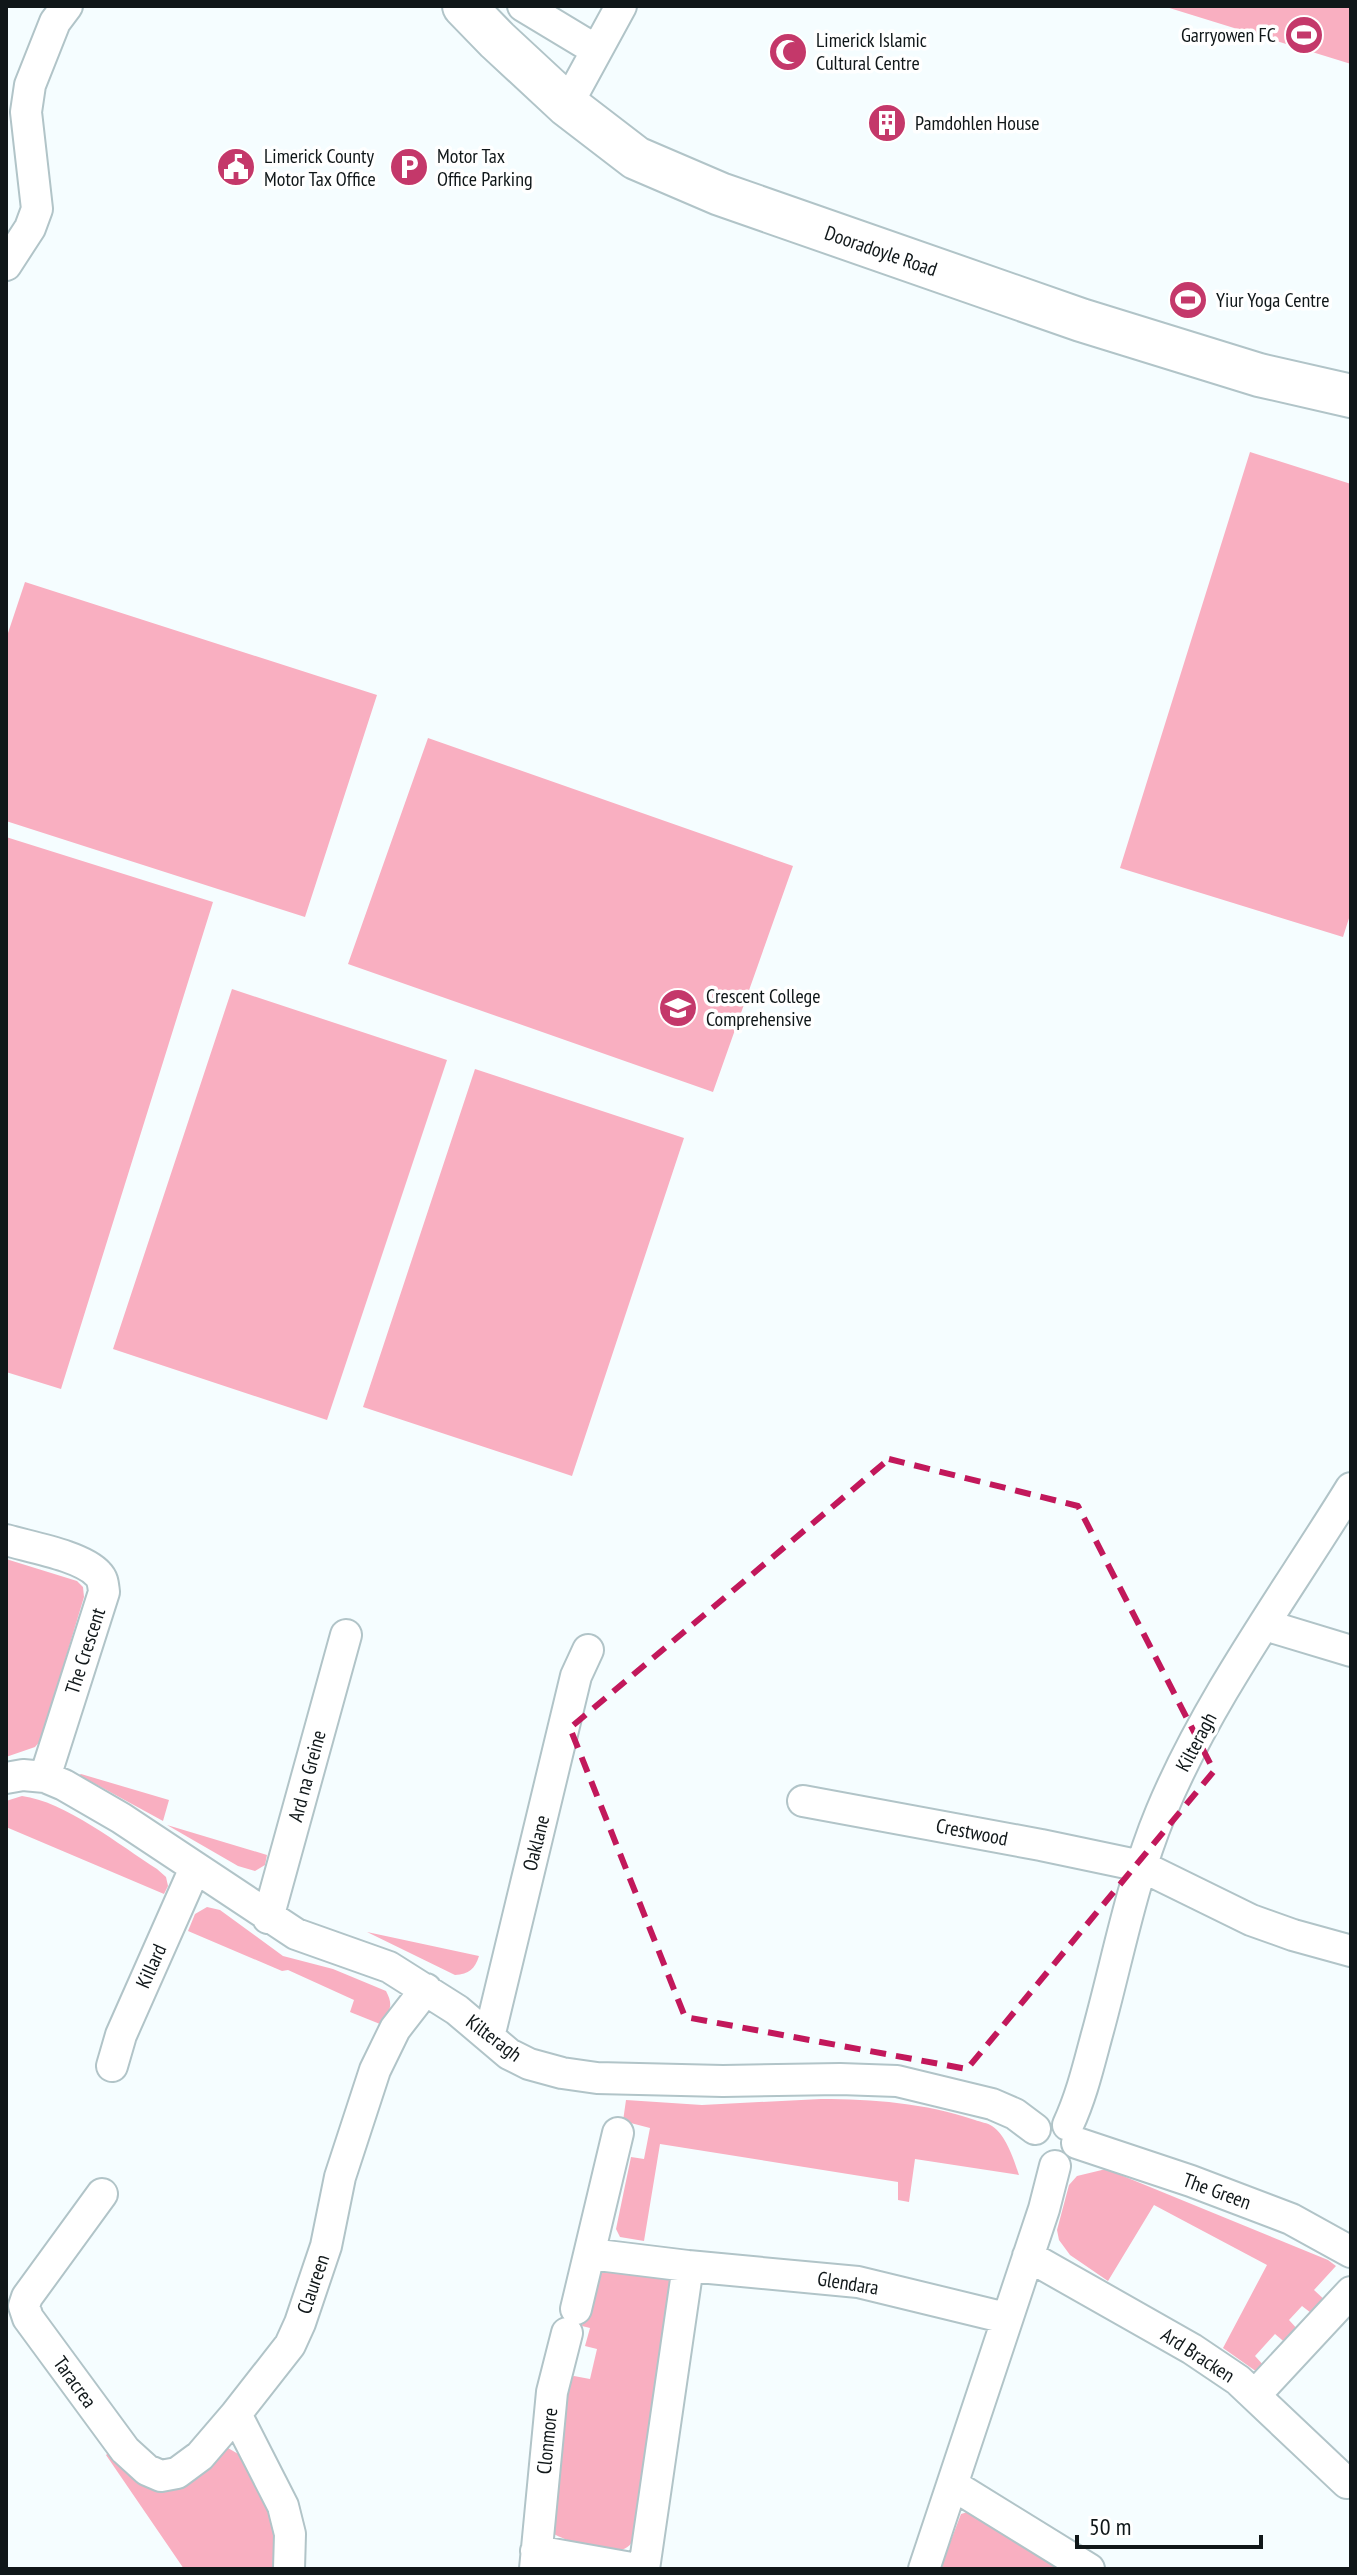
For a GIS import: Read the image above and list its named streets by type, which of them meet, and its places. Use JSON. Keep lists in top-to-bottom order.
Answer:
{
  "streets": {
    "main road": ["Dooradoyle Road"],
    "street": [
      "The Crescent",
      "Kilteragh",
      "Ard na Greine",
      "Crestwood",
      "Oaklane",
      "Killard",
      "The Green",
      "Glendara",
      "Claureen",
      "Ard Bracken",
      "Taracrea",
      "Clonmore"
    ]
  },
  "crossings": [
    ["The Crescent", "Kilteragh"],
    ["Kilteragh", "Ard na Greine"],
    ["Kilteragh", "Crestwood"],
    ["Kilteragh", "Oaklane"],
    ["Kilteragh", "Killard"],
    ["Kilteragh", "The Green"],
    ["Kilteragh", "Claureen"],
    ["Glendara", "Clonmore"],
    ["Claureen", "Taracrea"]
  ],
  "places": {
    "sports": ["Garryowen FC", "Yiur Yoga Centre"],
    "mosque": ["Limerick Islamic Cultural Centre"],
    "building": ["Pamdohlen House"],
    "public building": ["Limerick County Motor Tax Office"],
    "parking": ["Motor Tax Office Parking"],
    "school or university": ["Crescent College Comprehensive"]
  },
  "scale_bar": "50 m"
}
